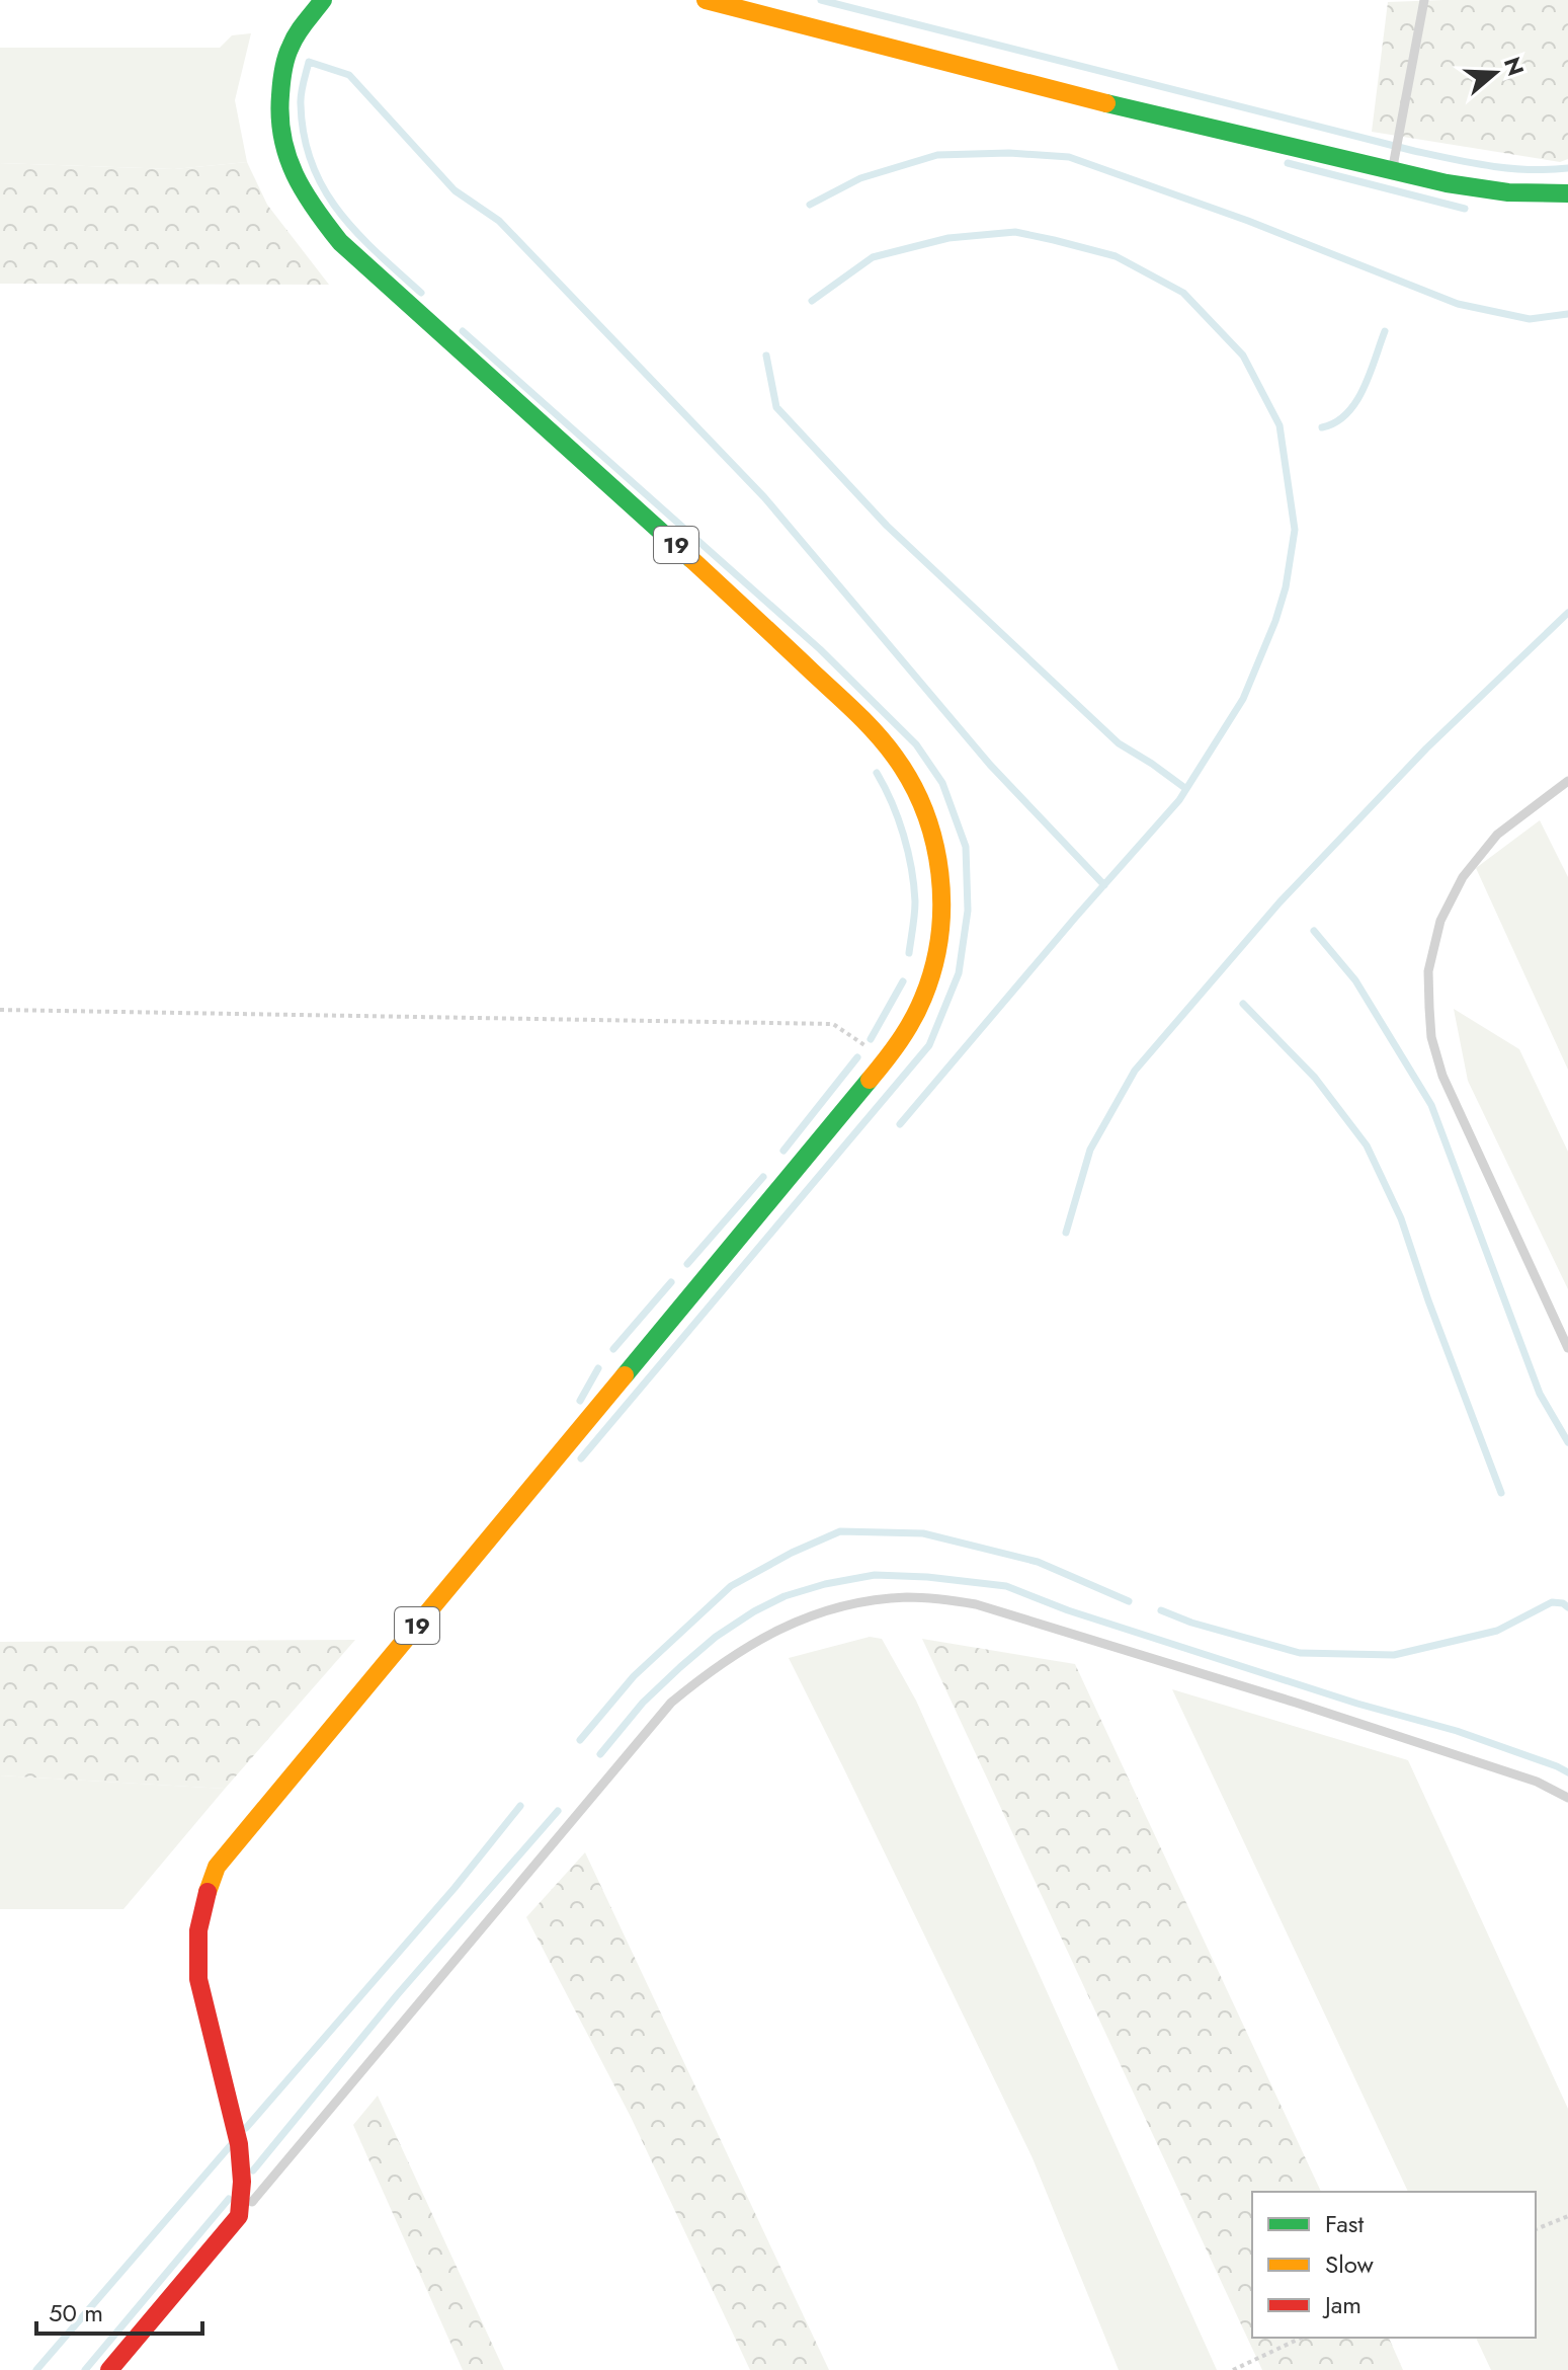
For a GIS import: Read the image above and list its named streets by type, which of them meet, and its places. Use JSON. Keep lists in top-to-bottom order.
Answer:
{
  "streets": {
    "highway": ["19"]
  },
  "legend": ["Fast", "Slow", "Jam"],
  "scale_bar": "50 m",
  "north": "right"
}
